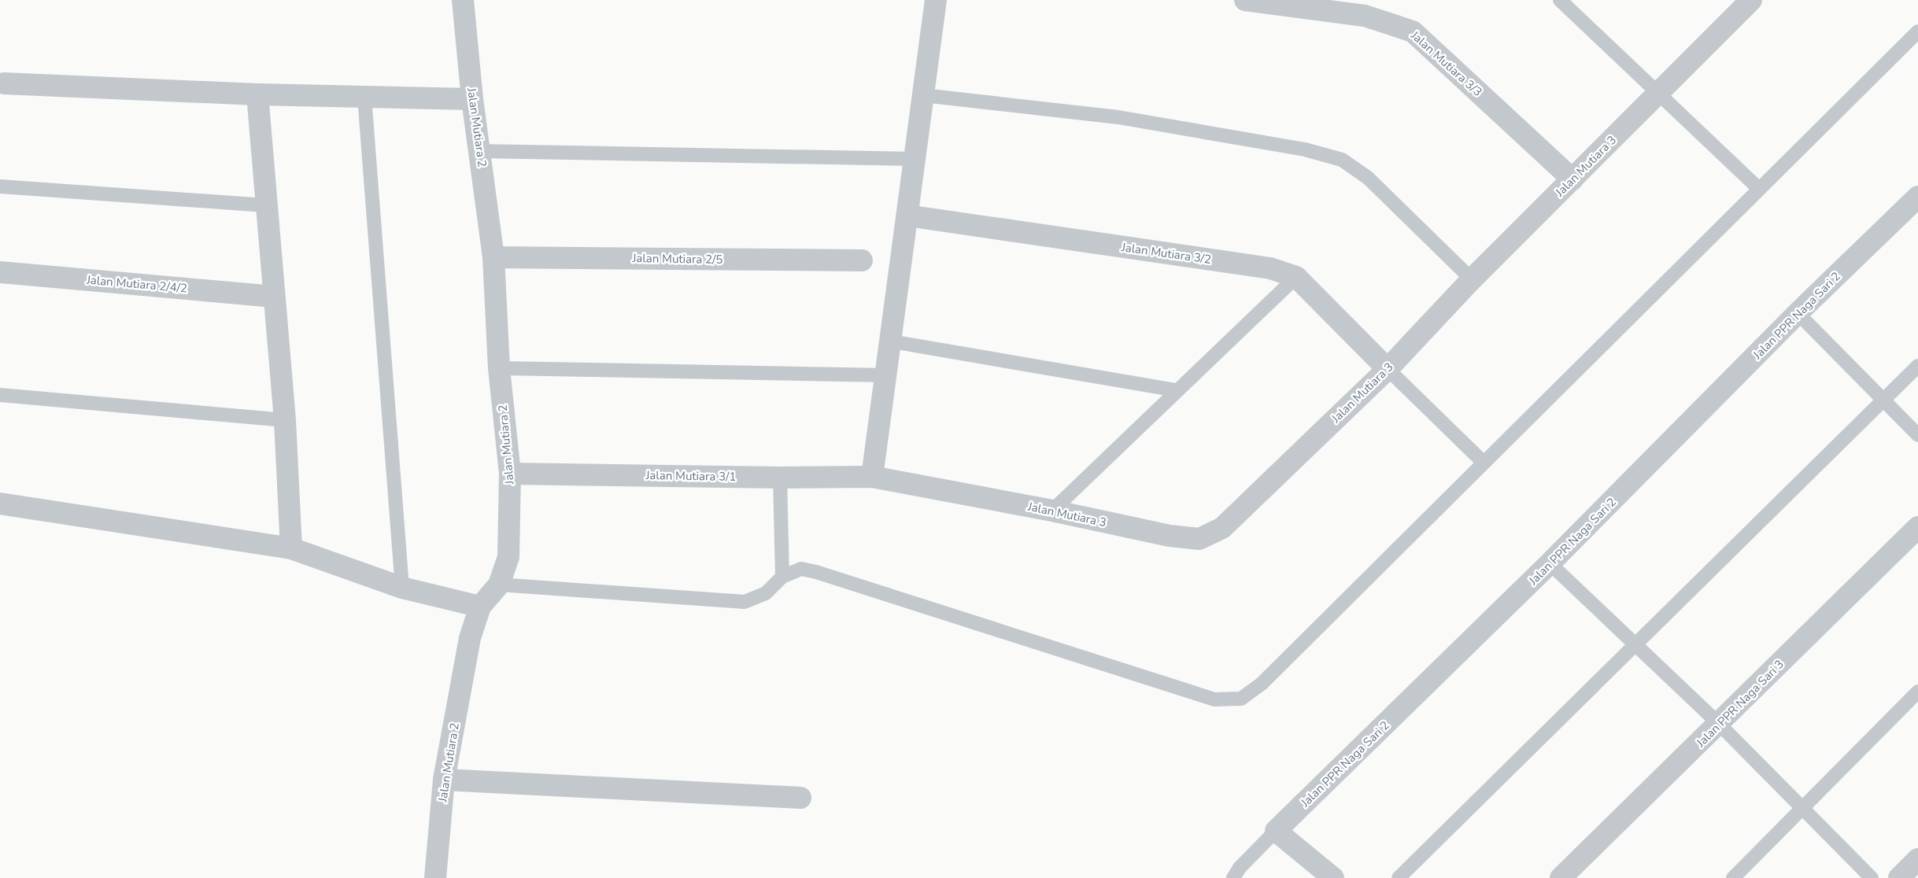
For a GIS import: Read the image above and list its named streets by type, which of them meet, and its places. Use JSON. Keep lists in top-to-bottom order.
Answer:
{
  "streets": {
    "street": [
      "Jalan Mutiara 3/3",
      "Jalan Mutiara 2",
      "Jalan Mutiara 3",
      "Jalan Mutiara 3/2",
      "Jalan Mutiara 2/5",
      "Jalan Mutiara 2/4/2",
      "Jalan PPR Naga Sari 2",
      "Jalan Mutiara 3/1",
      "Jalan PPR Naga Sari 3"
    ]
  },
  "crossings": [
    ["Jalan Mutiara 3/3", "Jalan Mutiara 3"],
    ["Jalan Mutiara 2", "Jalan Mutiara 2/5"],
    ["Jalan Mutiara 2", "Jalan Mutiara 3/1"],
    ["Jalan Mutiara 3", "Jalan Mutiara 3/2"],
    ["Jalan Mutiara 3", "Jalan Mutiara 3/1"]
  ]
}
